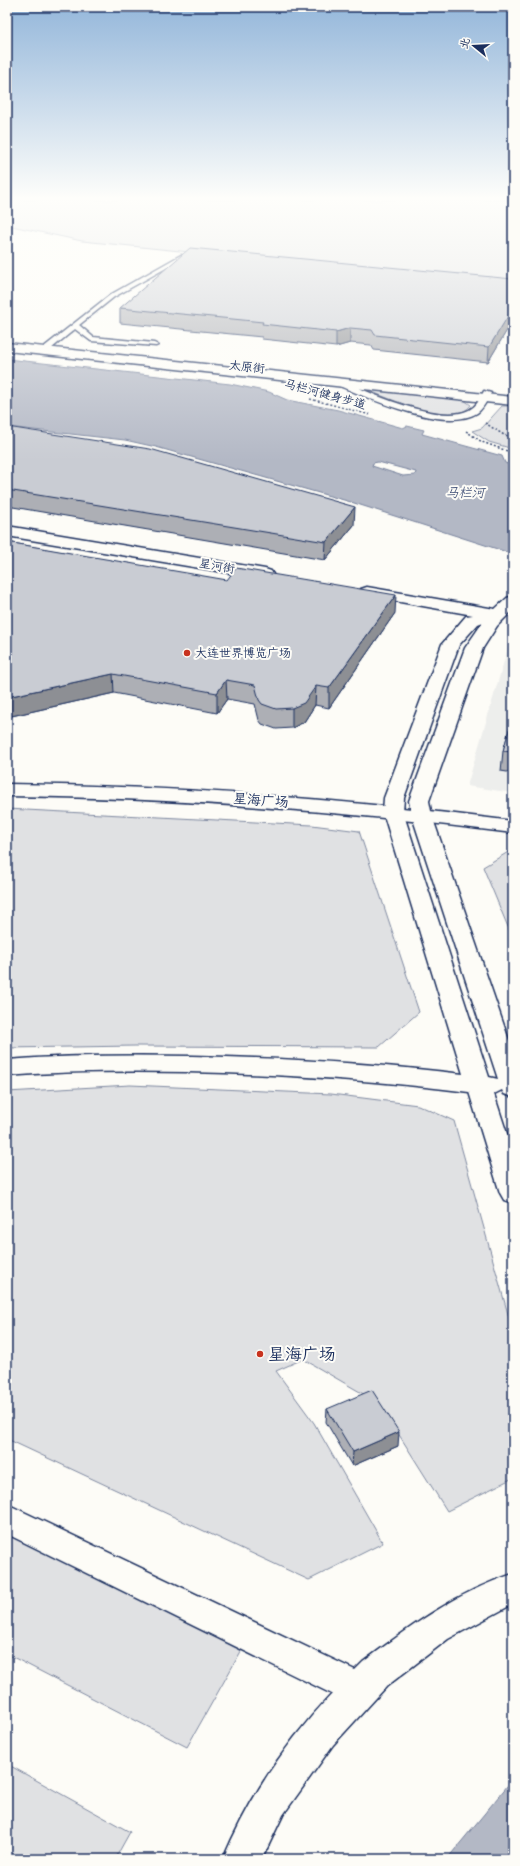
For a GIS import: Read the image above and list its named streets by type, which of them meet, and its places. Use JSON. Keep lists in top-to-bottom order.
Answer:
{
  "streets": {
    "main road": ["太原街", "星河街", "星海广场"],
    "path": ["马栏河健身步道"]
  },
  "water": ["马栏河"],
  "places": ["大连世界博览广场", "星海广场"],
  "north": "left"
}
